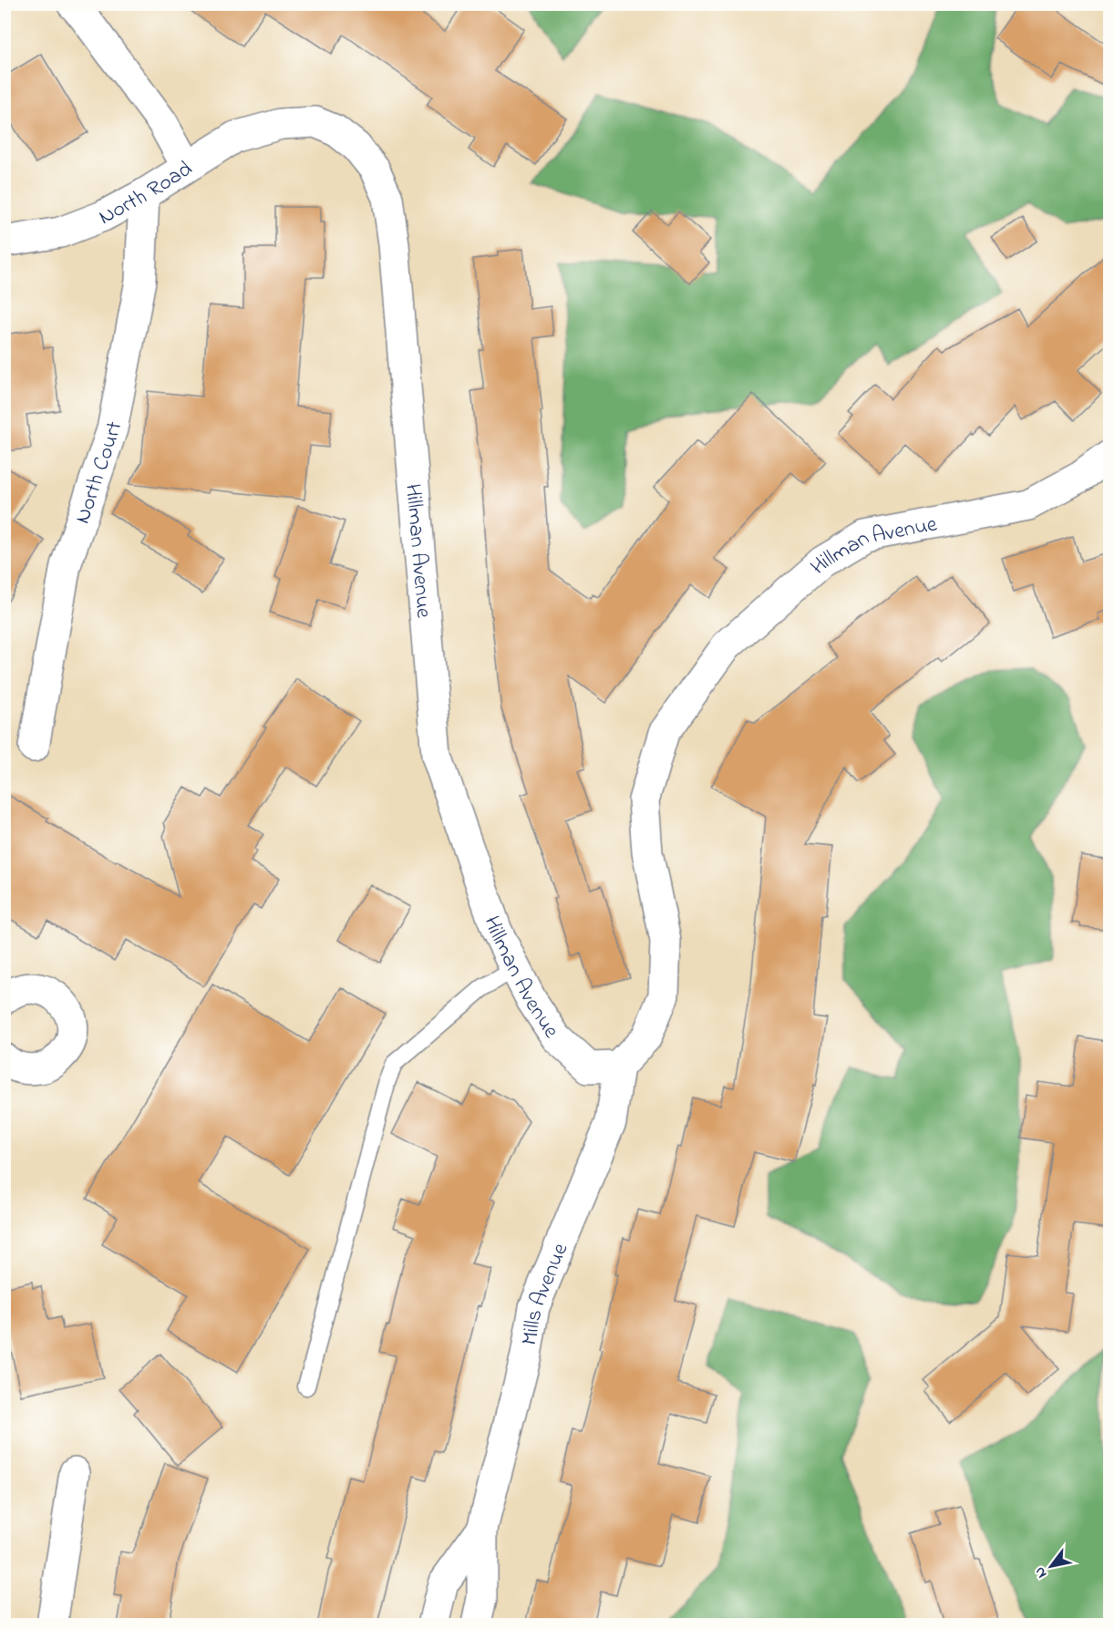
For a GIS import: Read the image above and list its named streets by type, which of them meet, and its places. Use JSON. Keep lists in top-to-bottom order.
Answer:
{
  "streets": {
    "street": [
      "North Road",
      "North Court",
      "Hillman Avenue",
      "Mills Avenue"
    ]
  },
  "crossings": [
    ["North Road", "North Court"],
    ["North Road", "Hillman Avenue"],
    ["Hillman Avenue", "Mills Avenue"]
  ],
  "north": "bottom left"
}
